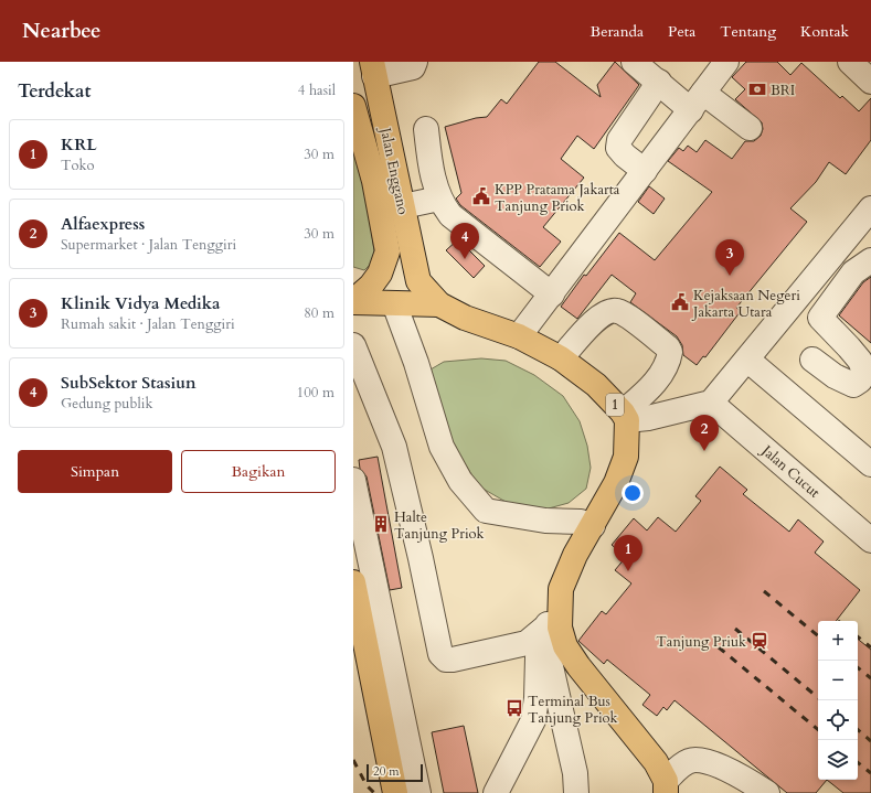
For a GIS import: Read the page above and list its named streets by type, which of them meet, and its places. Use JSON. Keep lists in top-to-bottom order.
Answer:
{
  "streets": {
    "highway": ["Jalan Enggano", "1"],
    "street": ["Jalan Cucut"]
  },
  "crossings": [
    ["Jalan Enggano", "1"]
  ],
  "places": {
    "bank": ["BRI"],
    "public building": ["KPP Pratama Jakarta Tanjung Priok", "Kejaksaan Negeri Jakarta Utara"],
    "building": ["Halte Tanjung Priok"],
    "station": ["Tanjung Priuk"],
    "bus stop": ["Terminal Bus Tanjung Priok"]
  },
  "scale_bar": "20 m",
  "page": {
    "header": "Nearbee",
    "nav": [
      "Beranda",
      "Peta",
      "Tentang",
      "Kontak"
    ],
    "heading": ["Terdekat", "4 hasil"],
    "list": [
      {
        "mark": "1",
        "name": "KRL",
        "note": "Toko",
        "value": "30 m"
      },
      {
        "mark": "2",
        "name": "Alfaexpress",
        "note": "Supermarket · Jalan Tenggiri",
        "value": "30 m"
      },
      {
        "mark": "3",
        "name": "Klinik Vidya Medika",
        "note": "Rumah sakit · Jalan Tenggiri",
        "value": "80 m"
      },
      {
        "mark": "4",
        "name": "SubSektor Stasiun",
        "note": "Gedung publik",
        "value": "100 m"
      }
    ],
    "pins": [
      "4",
      "3",
      "2",
      "1"
    ],
    "buttons": ["Simpan", "Bagikan"],
    "map_buttons": ["+", "−"],
    "scale": "20 m"
  }
}
